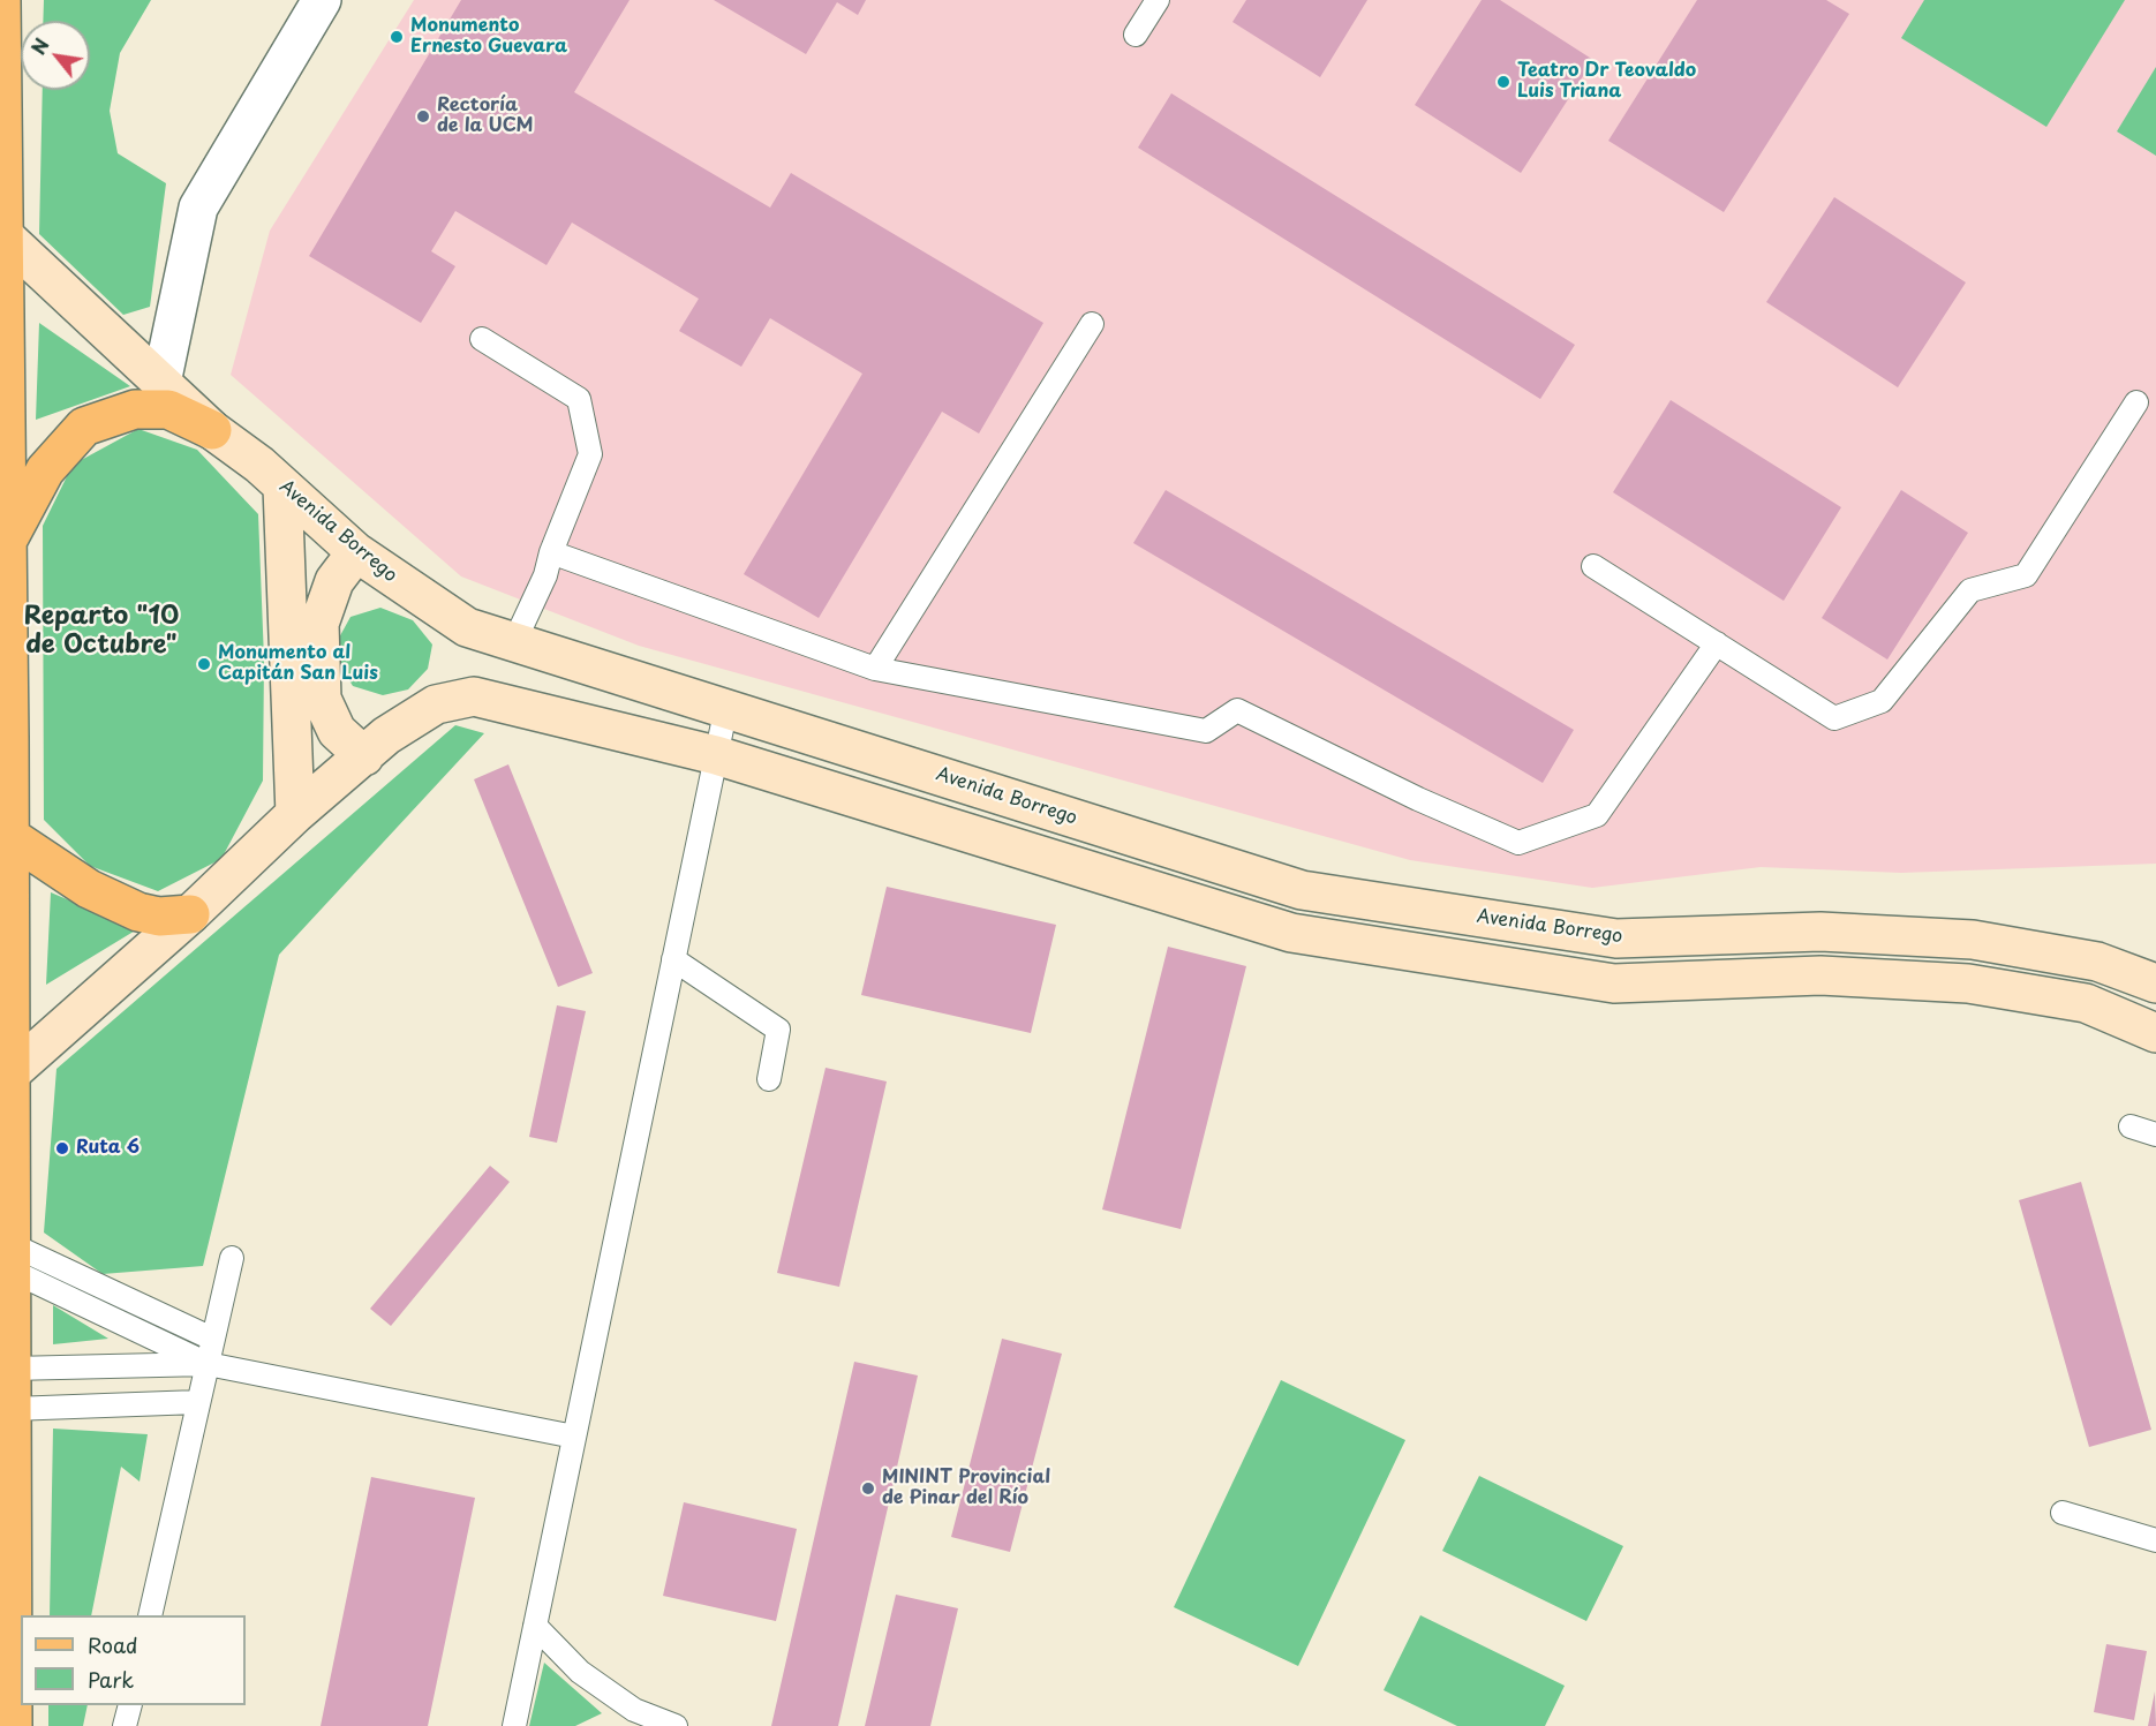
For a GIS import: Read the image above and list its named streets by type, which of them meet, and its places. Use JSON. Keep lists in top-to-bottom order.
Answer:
{
  "streets": {
    "main road": ["Avenida Borrego"]
  },
  "districts": ["Reparto \"10 de Octubre\""],
  "places": [
    "Monumento Ernesto Guevara",
    "Teatro Dr Teovaldo Luis Triana",
    "Rectoría de la UCM",
    "Monumento al Capitán San Luis",
    "Ruta 6",
    "MININT Provincial de Pinar del Río"
  ],
  "legend": ["Road", "Park"],
  "north": "top left"
}
